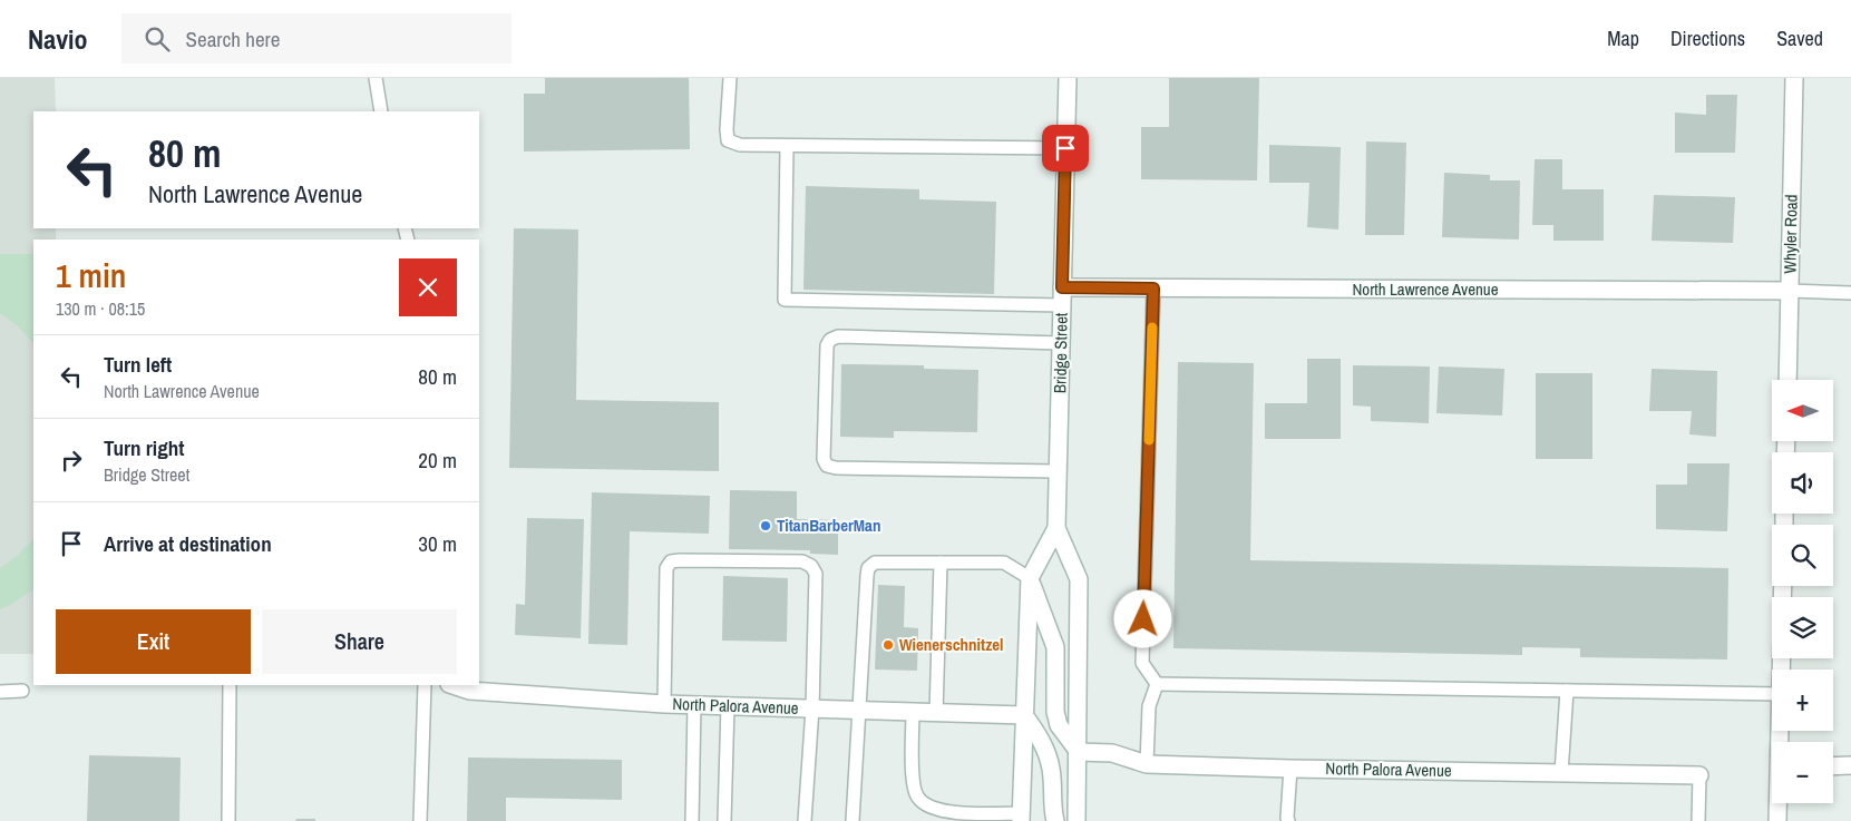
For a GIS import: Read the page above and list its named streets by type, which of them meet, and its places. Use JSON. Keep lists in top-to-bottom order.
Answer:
{
  "streets": {
    "street": [
      "Whyler Road",
      "North Lawrence Avenue",
      "Bridge Street",
      "North Palora Avenue"
    ]
  },
  "crossings": [
    ["Whyler Road", "North Lawrence Avenue"],
    ["North Lawrence Avenue", "Bridge Street"],
    ["Bridge Street", "North Palora Avenue"]
  ],
  "places": ["TitanBarberMan", "Wienerschnitzel"],
  "north": "left",
  "page": {
    "header": "Navio",
    "search": "Search here",
    "nav": ["Map", "Directions", "Saved"],
    "turn": ["80 m", "North Lawrence Avenue"],
    "heading": ["1 min", "130 m · 08:15"],
    "list": [
      {
        "name": "Turn left",
        "note": "North Lawrence Avenue",
        "value": "80 m"
      },
      {
        "name": "Turn right",
        "note": "Bridge Street",
        "value": "20 m"
      },
      {
        "name": "Arrive at destination",
        "value": "30 m"
      }
    ],
    "map_buttons": ["+", "−"],
    "buttons": ["Exit", "Share"]
  }
}
